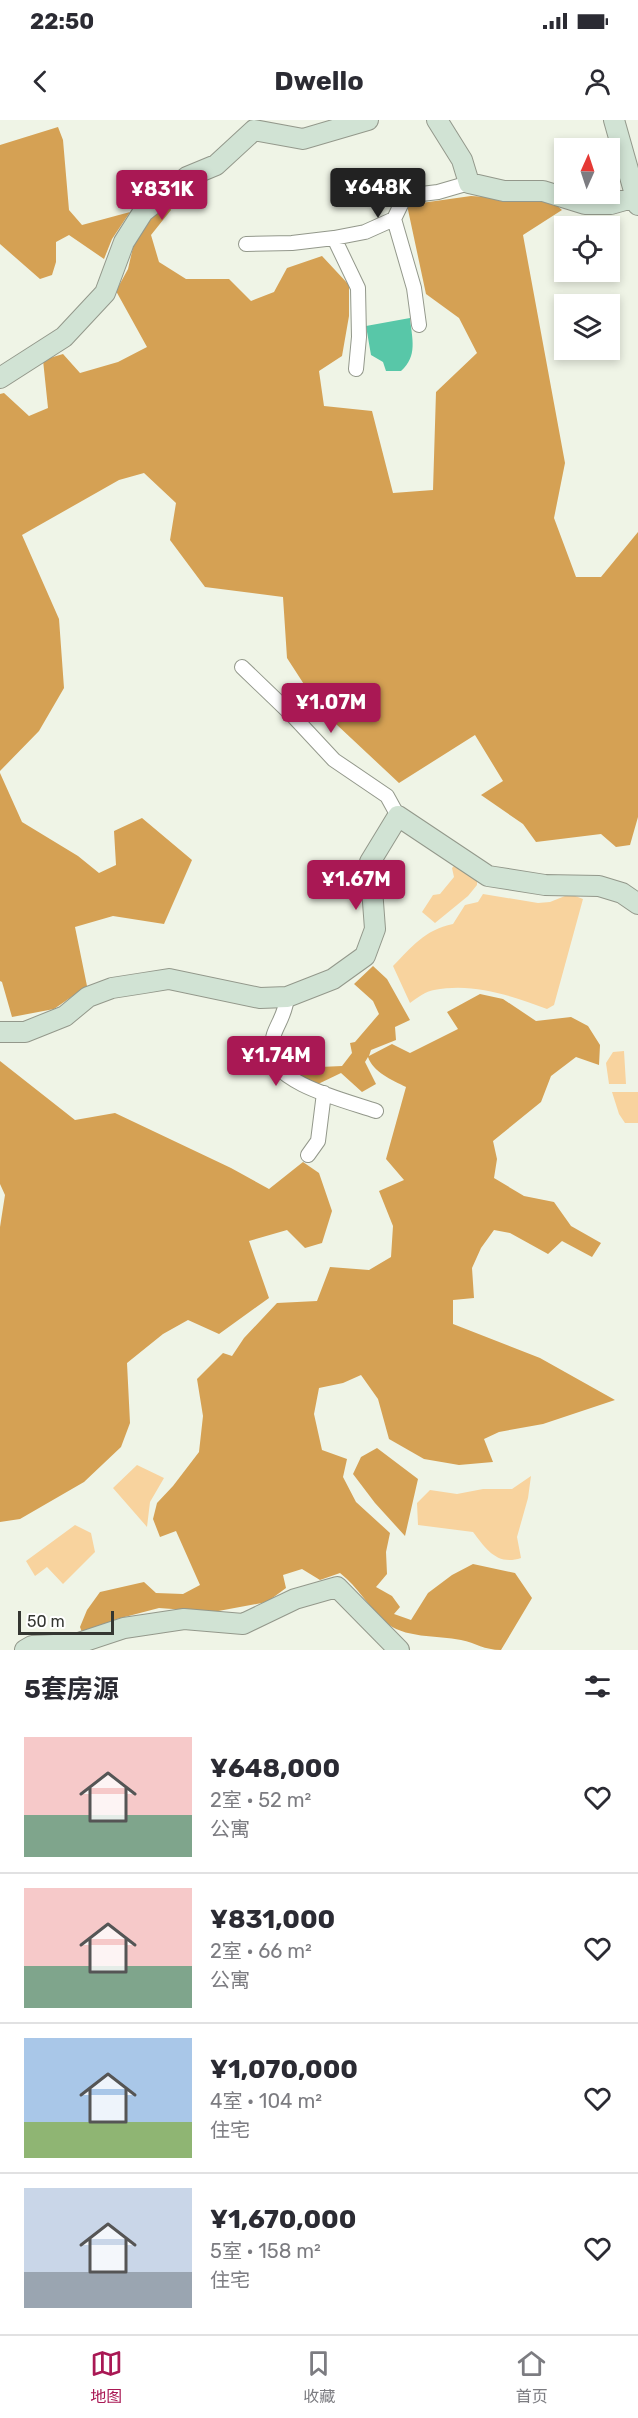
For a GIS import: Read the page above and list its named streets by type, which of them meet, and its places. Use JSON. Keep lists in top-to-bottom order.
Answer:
{
  "scale_bar": "50 m",
  "north": "top",
  "page": {
    "status": "22:50",
    "header": "Dwello",
    "price": [
      "¥648K",
      "¥831K",
      "¥1.07M",
      "¥1.67M",
      "¥1.74M"
    ],
    "scale": "50 m",
    "heading": "5套房源",
    "list": [
      {
        "name": "¥648,000",
        "note": "2室 · 52 m² · 公寓"
      },
      {
        "name": "¥831,000",
        "note": "2室 · 66 m² · 公寓"
      },
      {
        "name": "¥1,070,000",
        "note": "4室 · 104 m² · 住宅"
      },
      {
        "name": "¥1,670,000",
        "note": "5室 · 158 m² · 住宅"
      }
    ],
    "tabs": ["地图", "收藏", "首页"]
  }
}
